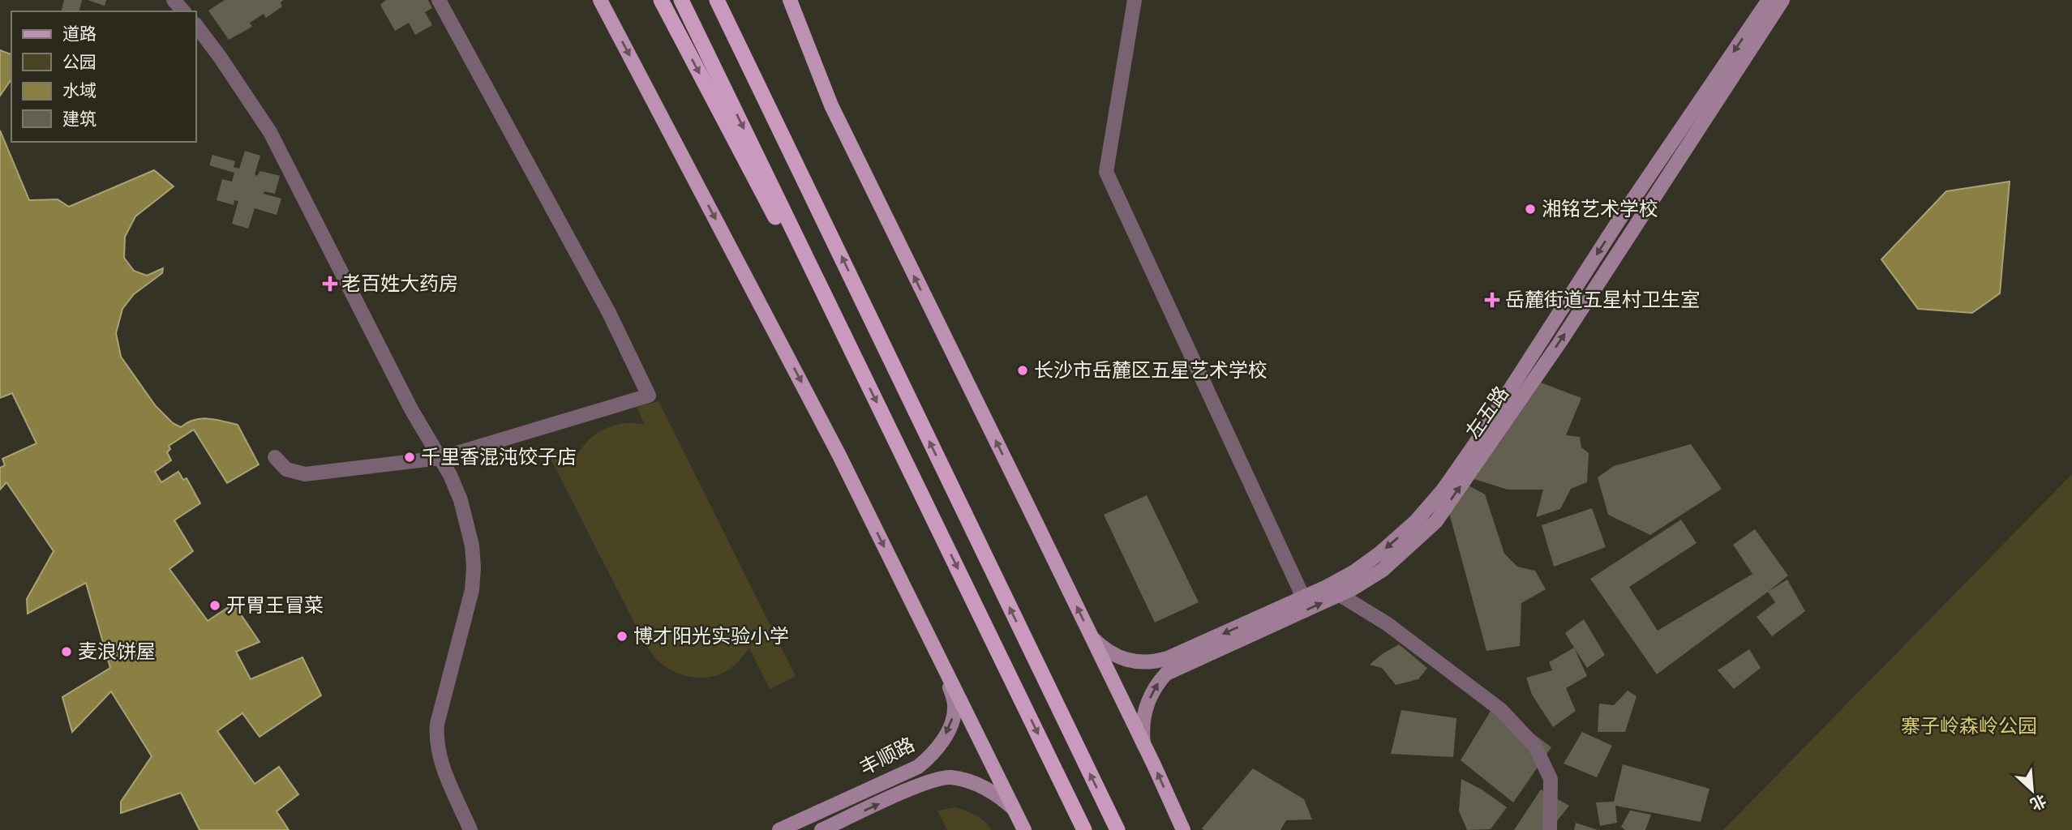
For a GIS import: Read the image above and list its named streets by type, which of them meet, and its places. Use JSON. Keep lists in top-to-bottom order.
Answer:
{
  "streets": {
    "main road": ["左五路", "丰顺路"]
  },
  "one_way": ["丰顺路"],
  "parks": ["寨子岭森岭公园"],
  "places": {
    "other": [
      "湘铭艺术学校",
      "长沙市岳麓区五星艺术学校",
      "千里香混沌饺子店",
      "开胃王冒菜",
      "博才阳光实验小学",
      "麦浪饼屋"
    ],
    "health": ["老百姓大药房", "岳麓街道五星村卫生室"]
  },
  "legend": [
    "道路",
    "公园",
    "水域",
    "建筑"
  ],
  "north": "bottom right"
}
